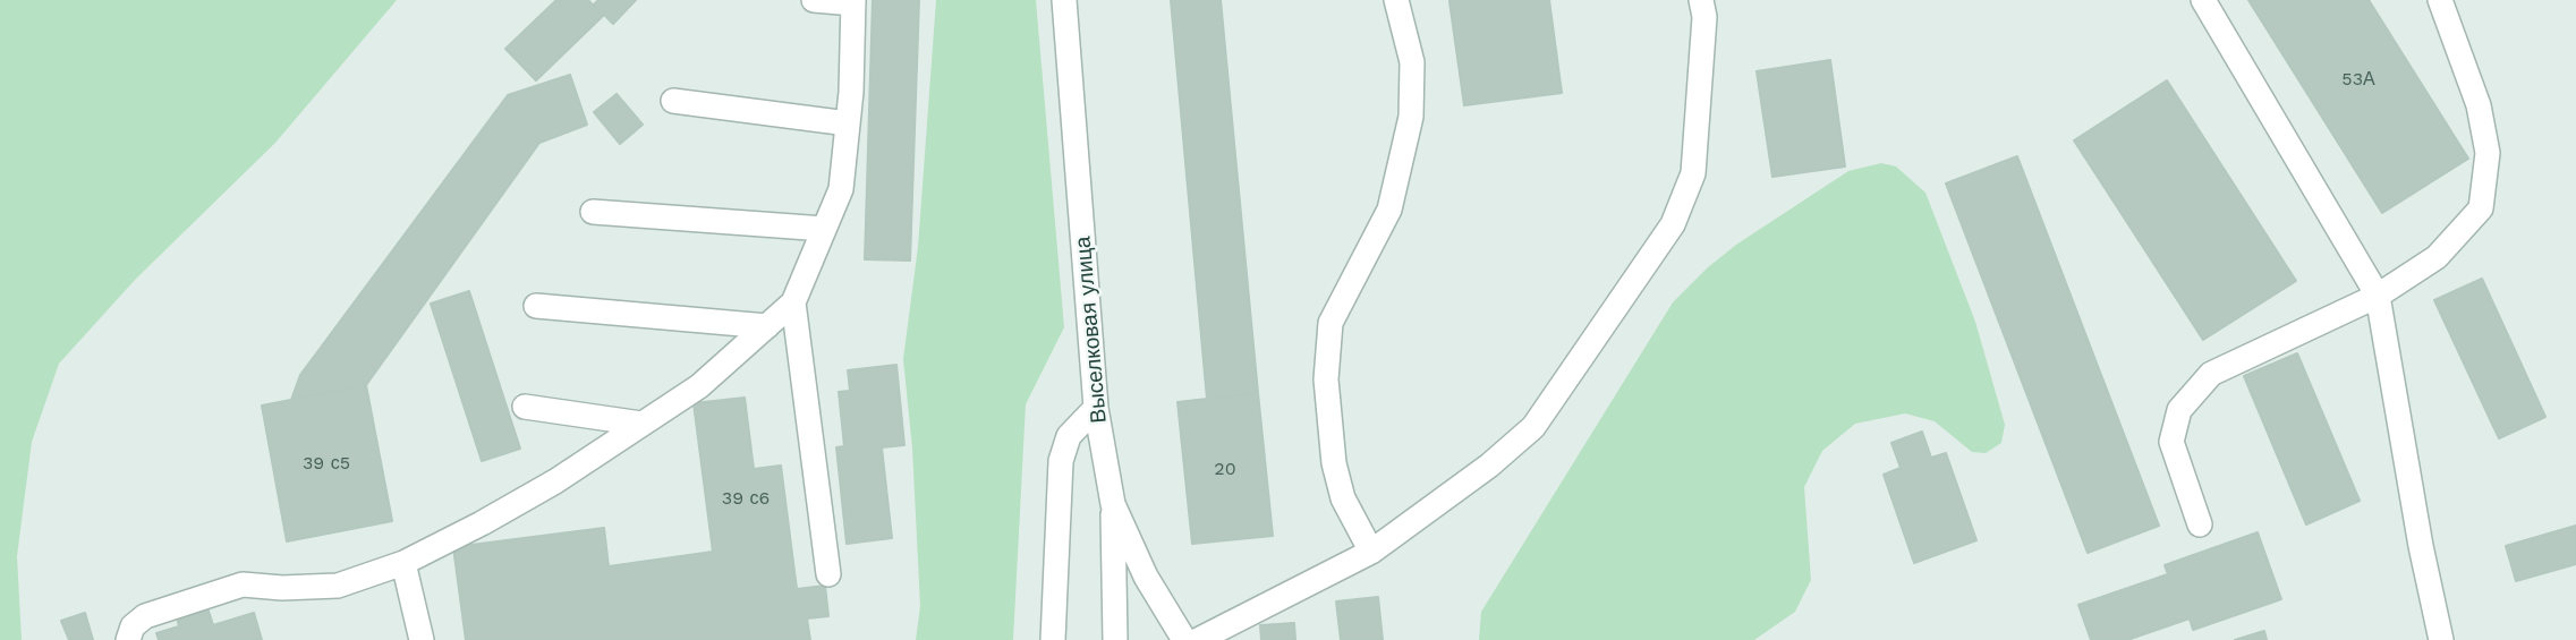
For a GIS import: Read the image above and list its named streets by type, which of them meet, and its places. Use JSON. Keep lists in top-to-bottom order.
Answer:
{
  "streets": {
    "street": ["Выселковая улица"]
  },
  "house_numbers": [
    "53А",
    "39 с5",
    "20",
    "39 с6"
  ]
}
